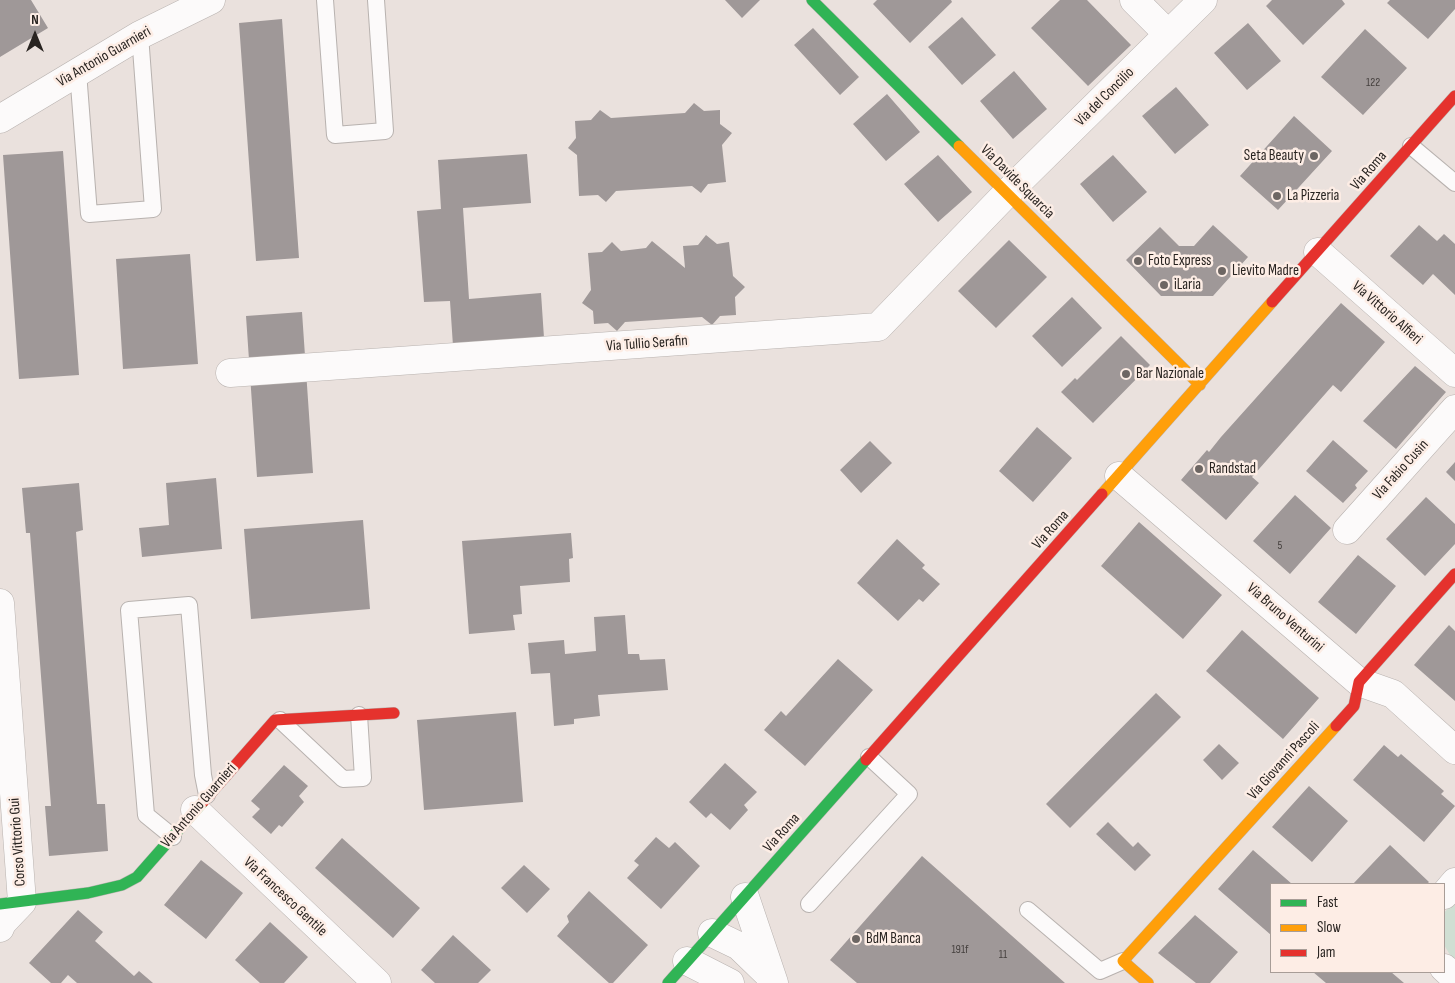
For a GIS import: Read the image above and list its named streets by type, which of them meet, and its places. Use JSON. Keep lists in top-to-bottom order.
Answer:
{
  "streets": {
    "street": [
      "Via Antonio Guarnieri",
      "Via del Concilio",
      "Via Roma",
      "Via Davide Squarcia",
      "Via Vittorio Alfieri",
      "Via Tullio Serafin",
      "Via Fabio Cusin",
      "Via Bruno Venturini",
      "Via Giovanni Pascoli",
      "Corso Vittorio Gui",
      "Via Francesco Gentile"
    ]
  },
  "crossings": [
    ["Via Antonio Guarnieri", "Corso Vittorio Gui"],
    ["Via Antonio Guarnieri", "Via Francesco Gentile"],
    ["Via del Concilio", "Via Davide Squarcia"],
    ["Via del Concilio", "Via Tullio Serafin"],
    ["Via Roma", "Via Davide Squarcia"],
    ["Via Roma", "Via Vittorio Alfieri"],
    ["Via Roma", "Via Bruno Venturini"],
    ["Via Davide Squarcia", "Via Tullio Serafin"],
    ["Via Bruno Venturini", "Via Giovanni Pascoli"]
  ],
  "places": [
    "Seta Beauty",
    "La Pizzeria",
    "Foto Express",
    "Lievito Madre",
    "iLaria",
    "Bar Nazionale",
    "Randstad",
    "BdM Banca"
  ],
  "house_numbers": [
    "122",
    "5",
    "191f",
    "11"
  ],
  "legend": ["Fast", "Slow", "Jam"],
  "north": "top"
}
